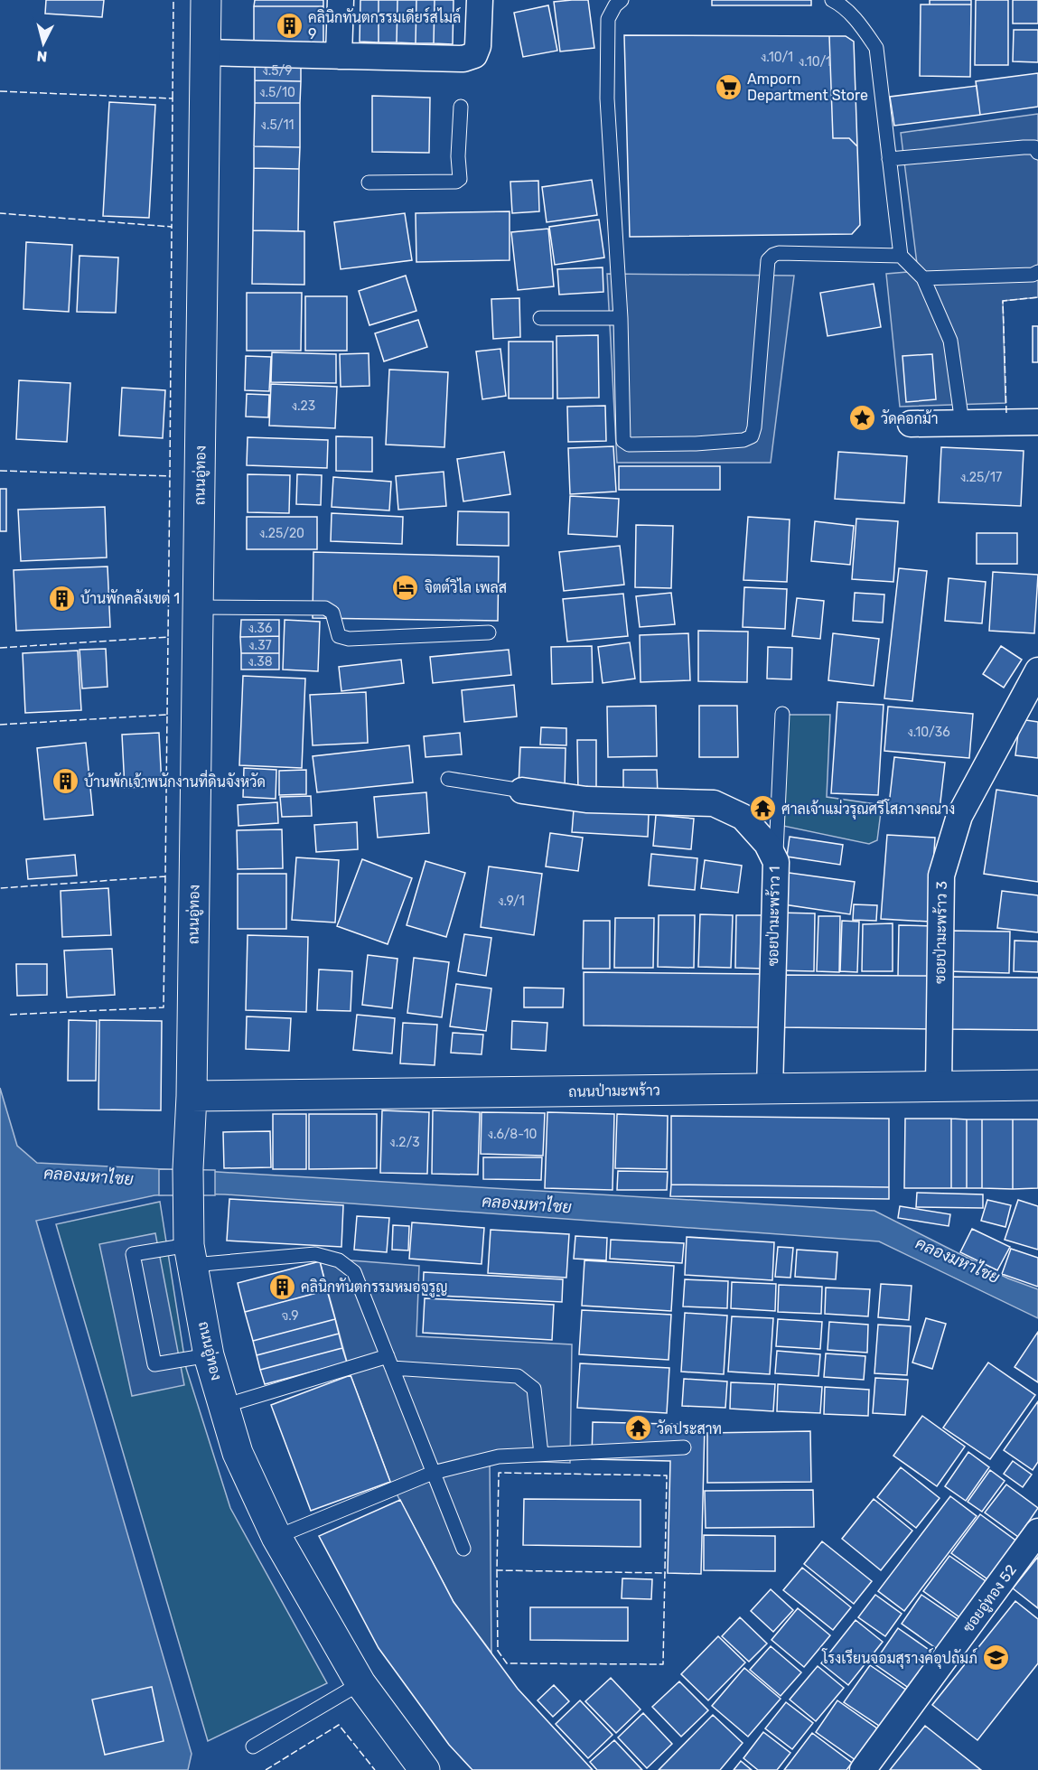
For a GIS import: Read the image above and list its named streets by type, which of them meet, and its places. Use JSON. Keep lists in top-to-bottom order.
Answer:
{
  "streets": {
    "main road": ["ถนนอู่ทอง", "ถนนป่ามะพร้าว"],
    "street": ["ซอยป่ามะพร้าว 1", "ซอยป่ามะพร้าว 3", "ซอยอู่ทอง 52"]
  },
  "crossings": [
    ["ถนนอู่ทอง", "ถนนป่ามะพร้าว"],
    ["ซอยป่ามะพร้าว 1", "ถนนป่ามะพร้าว"],
    ["ซอยป่ามะพร้าว 3", "ถนนป่ามะพร้าว"]
  ],
  "water": ["คลองมหาไชย"],
  "places": {
    "building": [
      "คลินิกทันตกรรมเดียร์สไมล์ 9",
      "บ้านพักคลังเขต 1",
      "บ้านพักเจ้าพนักงานที่ดินจังหวัด",
      "คลินิกทันตกรรมหมอจรูญ"
    ],
    "supermarket": ["Amporn Department Store"],
    "place": ["วัดคอกม้า"],
    "hotel": ["จิตต์วิไล เพลส"],
    "temple": ["ศาลเจ้าแม่วรุณศรีโสภางคณาง", "วัดประสาท"],
    "school or university": ["โรงเรียนจอมสุรางค์อุปถัมภ์"]
  },
  "house_numbers": [
    "ง.10/1",
    "ง.10/1",
    "ง.5/9",
    "ง.5/10",
    "ง.5/11",
    "ง.23",
    "ง.25/17",
    "ง.25/20",
    "ง.36",
    "ง.37",
    "ง.38",
    "ง.10/36",
    "ง.9/1",
    "ง.6/8-10",
    "ง.2/3",
    "จ.9"
  ],
  "north": "bottom"
}
